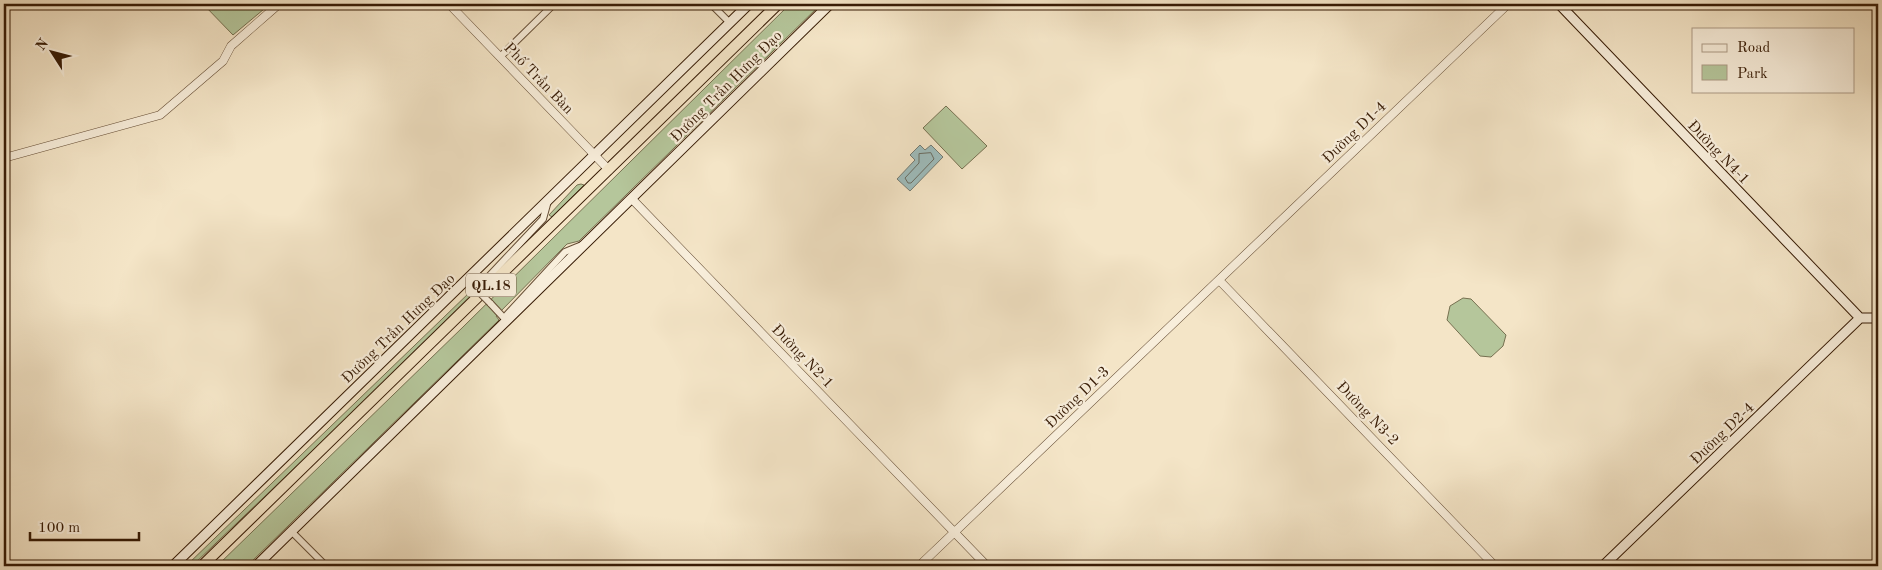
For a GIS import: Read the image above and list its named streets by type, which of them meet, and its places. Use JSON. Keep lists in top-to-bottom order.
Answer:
{
  "streets": {
    "highway": ["Đường Trần Hưng Đạo", "QL.18"],
    "main road": ["Đường N4-1", "Đường D2-4"],
    "street": [
      "Phố Trần Bàn",
      "Đường D1-4",
      "Đường N2-1",
      "Đường D1-3",
      "Đường N3-2"
    ]
  },
  "crossings": [
    ["Phố Trần Bàn", "Đường Trần Hưng Đạo"],
    ["Đường Trần Hưng Đạo", "Đường N2-1"],
    ["Đường D1-4", "Đường D1-3"],
    ["Đường D1-4", "Đường N3-2"],
    ["Đường N4-1", "Đường D2-4"],
    ["Đường N2-1", "Đường D1-3"],
    ["Đường D1-3", "Đường N3-2"]
  ],
  "legend": ["Road", "Park"],
  "scale_bar": "100 m",
  "north": "top left"
}
